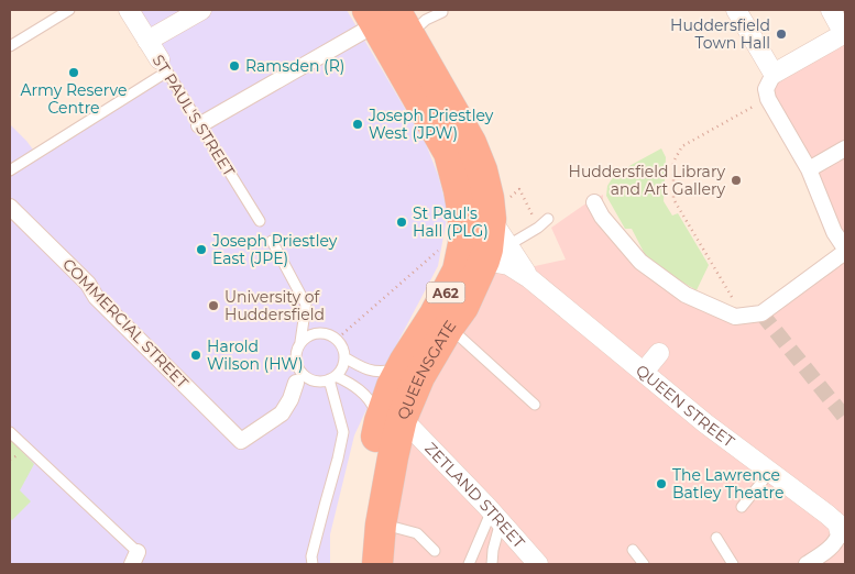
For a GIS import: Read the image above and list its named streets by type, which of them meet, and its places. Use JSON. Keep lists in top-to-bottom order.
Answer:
{
  "streets": {
    "highway": ["A62", "QUEENSGATE"],
    "street": [
      "ST PAUL'S STREET",
      "COMMERCIAL STREET",
      "QUEEN STREET",
      "ZETLAND STREET"
    ]
  },
  "crossings": [
    ["QUEENSGATE", "QUEEN STREET"],
    ["QUEENSGATE", "ZETLAND STREET"]
  ],
  "places": [
    "Huddersfield Town Hall",
    "Ramsden (R)",
    "Army Reserve Centre",
    "Joseph Priestley West (JPW)",
    "Huddersfield Library and Art Gallery",
    "St Paul's Hall (PLG)",
    "Joseph Priestley East (JPE)",
    "University of Huddersfield",
    "Harold Wilson (HW)",
    "The Lawrence Batley Theatre"
  ]
}
